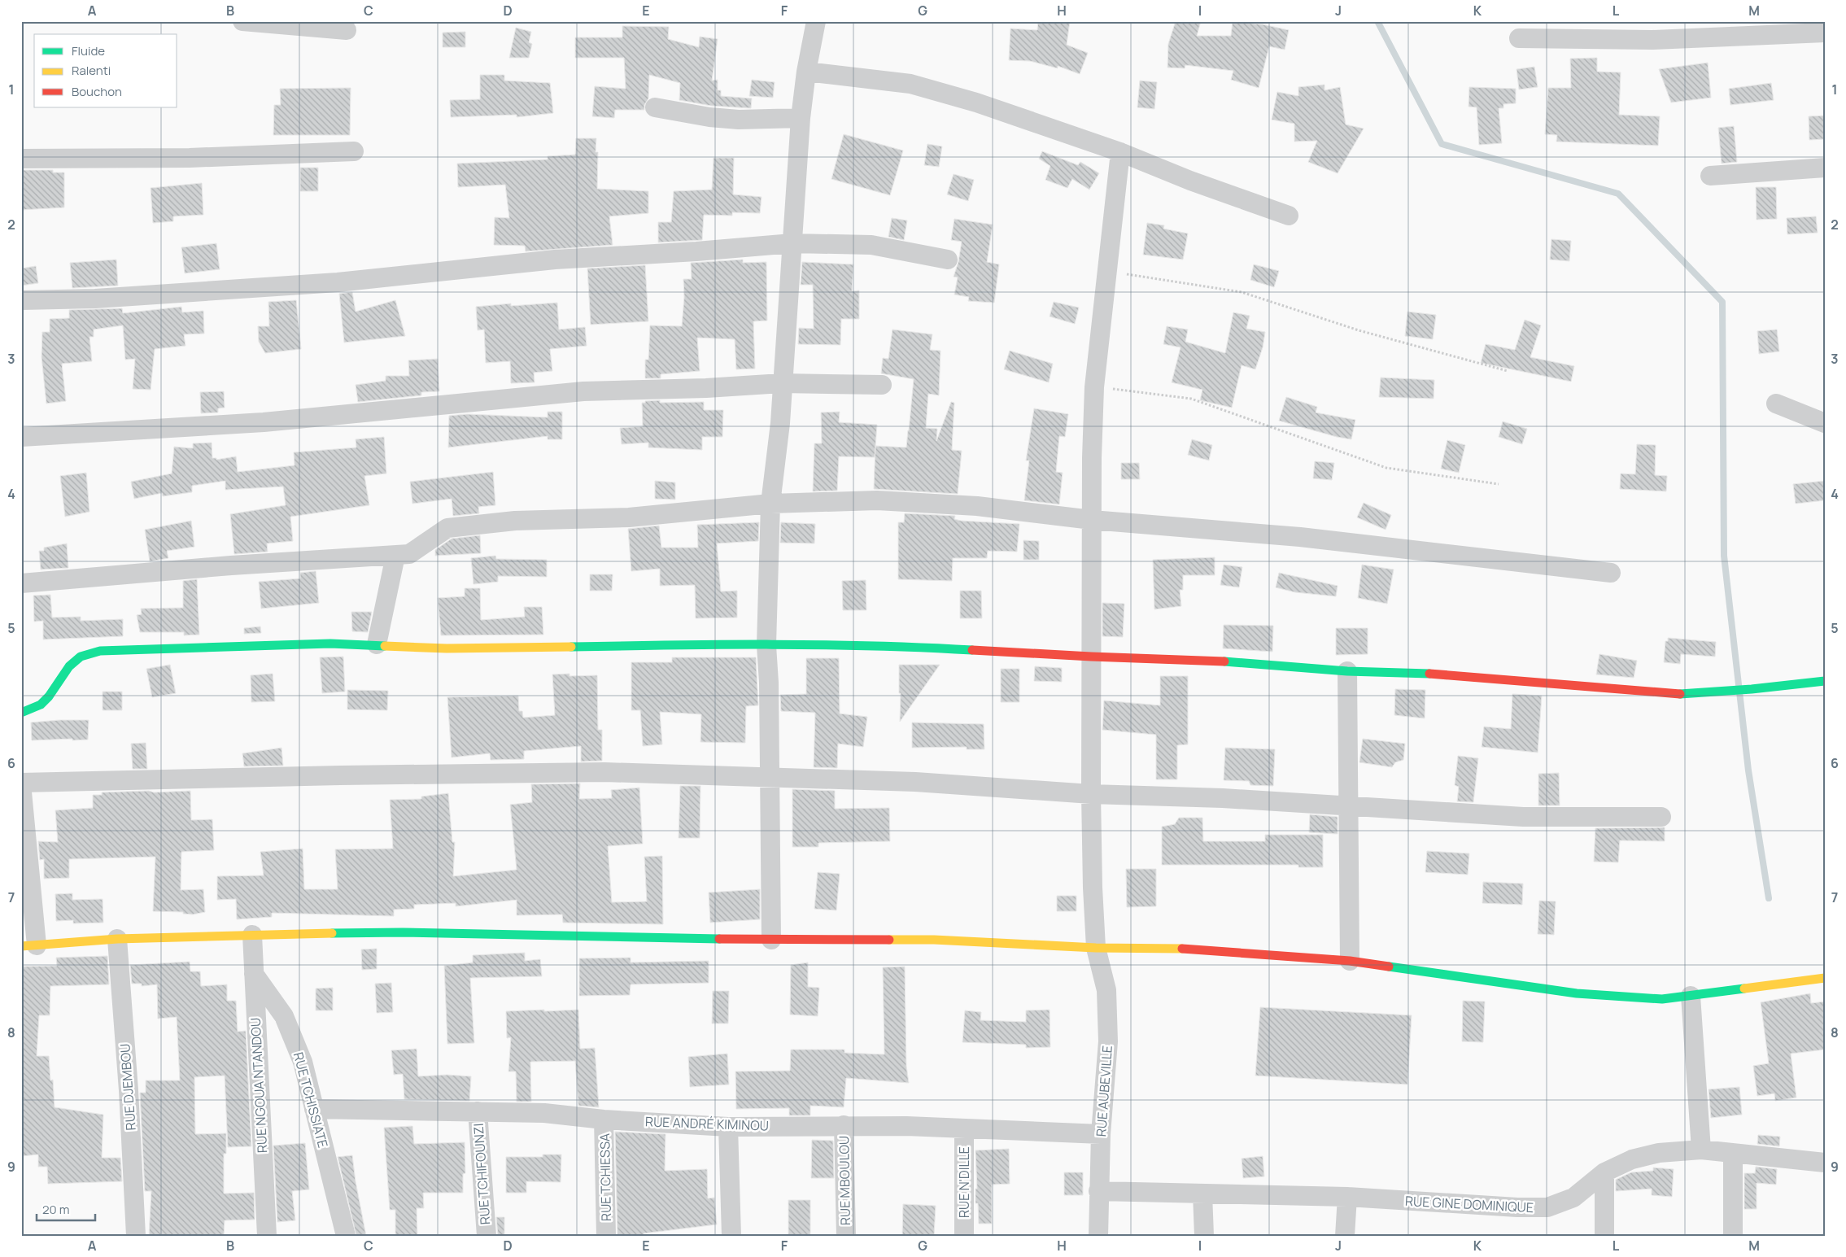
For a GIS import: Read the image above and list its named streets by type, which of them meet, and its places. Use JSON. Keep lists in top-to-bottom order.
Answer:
{
  "streets": {
    "street": [
      "RUE NGOUA NTANDOU",
      "RUE DJEMBOU",
      "RUE AUBEVILLE",
      "RUE TCHISSIATE",
      "RUE ANDRÉ KIMINOU",
      "RUE TCHIFOUNZI",
      "RUE TCHIESSA",
      "RUE MBOULOU",
      "RUE N'DILLE",
      "RUE GINE DOMINIQUE"
    ]
  },
  "crossings": [
    ["RUE NGOUA NTANDOU", "RUE TCHISSIATE"],
    ["RUE AUBEVILLE", "RUE ANDRÉ KIMINOU"],
    ["RUE AUBEVILLE", "RUE GINE DOMINIQUE"],
    ["RUE TCHISSIATE", "RUE ANDRÉ KIMINOU"],
    ["RUE ANDRÉ KIMINOU", "RUE TCHIFOUNZI"],
    ["RUE ANDRÉ KIMINOU", "RUE TCHIESSA"],
    ["RUE ANDRÉ KIMINOU", "RUE MBOULOU"],
    ["RUE ANDRÉ KIMINOU", "RUE N'DILLE"]
  ],
  "legend": ["Fluide", "Ralenti", "Bouchon"],
  "scale_bar": "20 m",
  "grid": {
    "columns": [
      "A",
      "B",
      "C",
      "D",
      "E",
      "F",
      "G",
      "H",
      "I",
      "J",
      "K",
      "L",
      "M"
    ],
    "rows": [
      "1",
      "2",
      "3",
      "4",
      "5",
      "6",
      "7",
      "8",
      "9"
    ]
  }
}
